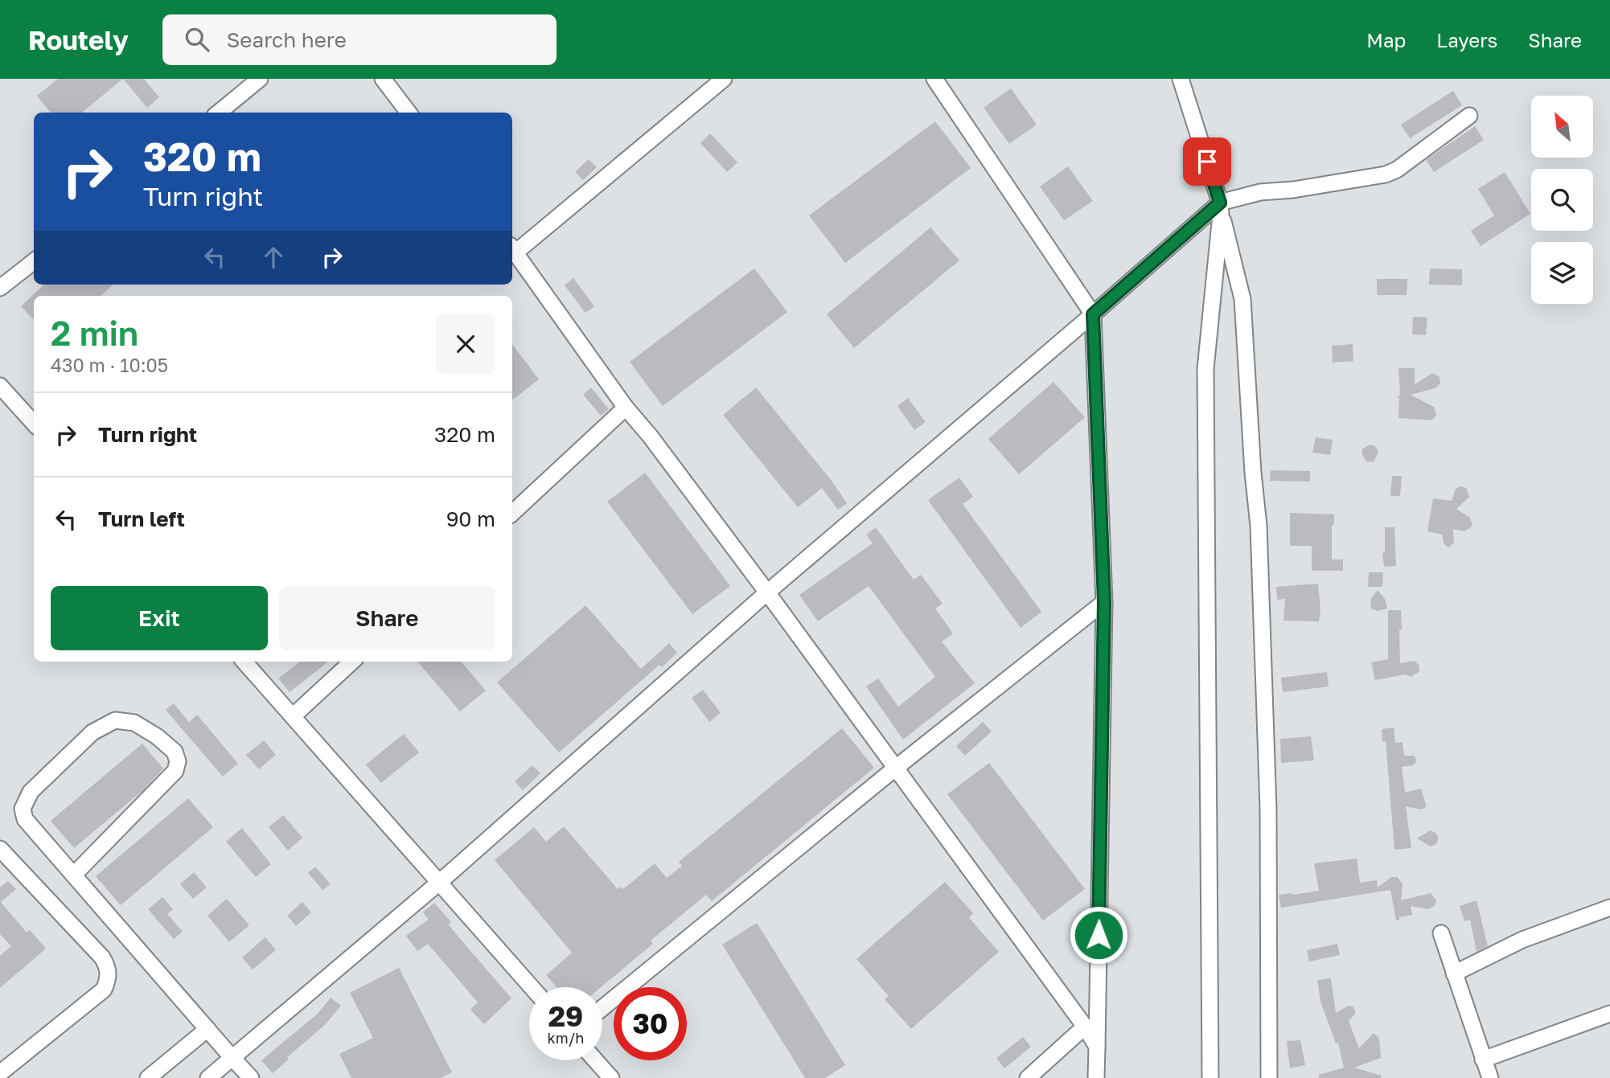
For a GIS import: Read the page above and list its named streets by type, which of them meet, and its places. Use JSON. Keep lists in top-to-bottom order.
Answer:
{
  "north": "top left",
  "page": {
    "header": "Routely",
    "search": "Search here",
    "nav": ["Map", "Layers", "Share"],
    "turn": ["320 m", "Turn right"],
    "heading": ["2 min", "430 m · 10:05"],
    "list": [
      {
        "name": "Turn right",
        "value": "320 m"
      },
      {
        "name": "Turn left",
        "value": "90 m"
      }
    ],
    "buttons": ["Exit", "Share"],
    "speed": "29 km/h",
    "limit": "30"
  }
}
